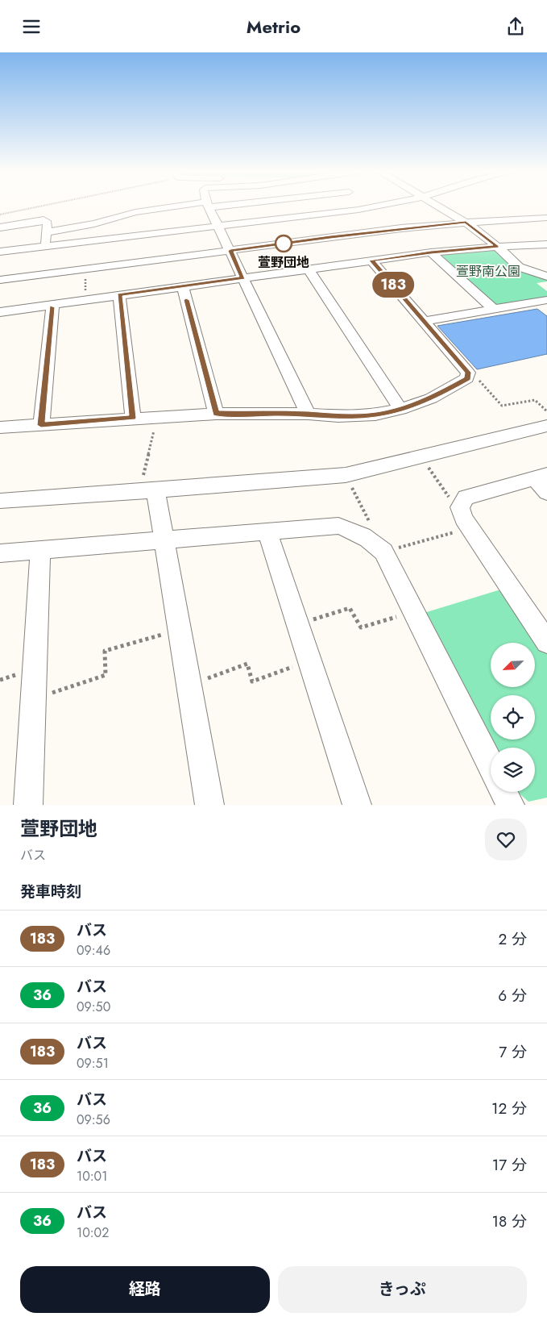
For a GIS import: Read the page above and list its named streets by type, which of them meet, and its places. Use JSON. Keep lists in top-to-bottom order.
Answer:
{
  "parks": ["萱野南公園"],
  "places": ["萱野団地"],
  "lines": ["bus line 183"],
  "north": "bottom left",
  "page": {
    "header": "Metrio",
    "on_map": "183",
    "heading": [
      ["萱野団地", "バス"],
      "発車時刻"
    ],
    "list": [
      {
        "mark": "183",
        "name": "バス",
        "note": "09:46",
        "value": "2 分"
      },
      {
        "mark": "36",
        "name": "バス",
        "note": "09:50",
        "value": "6 分"
      },
      {
        "mark": "183",
        "name": "バス",
        "note": "09:51",
        "value": "7 分"
      },
      {
        "mark": "36",
        "name": "バス",
        "note": "09:56",
        "value": "12 分"
      },
      {
        "mark": "183",
        "name": "バス",
        "note": "10:01",
        "value": "17 分"
      },
      {
        "mark": "36",
        "name": "バス",
        "note": "10:02",
        "value": "18 分"
      }
    ],
    "buttons": ["経路", "きっぷ"]
  }
}
